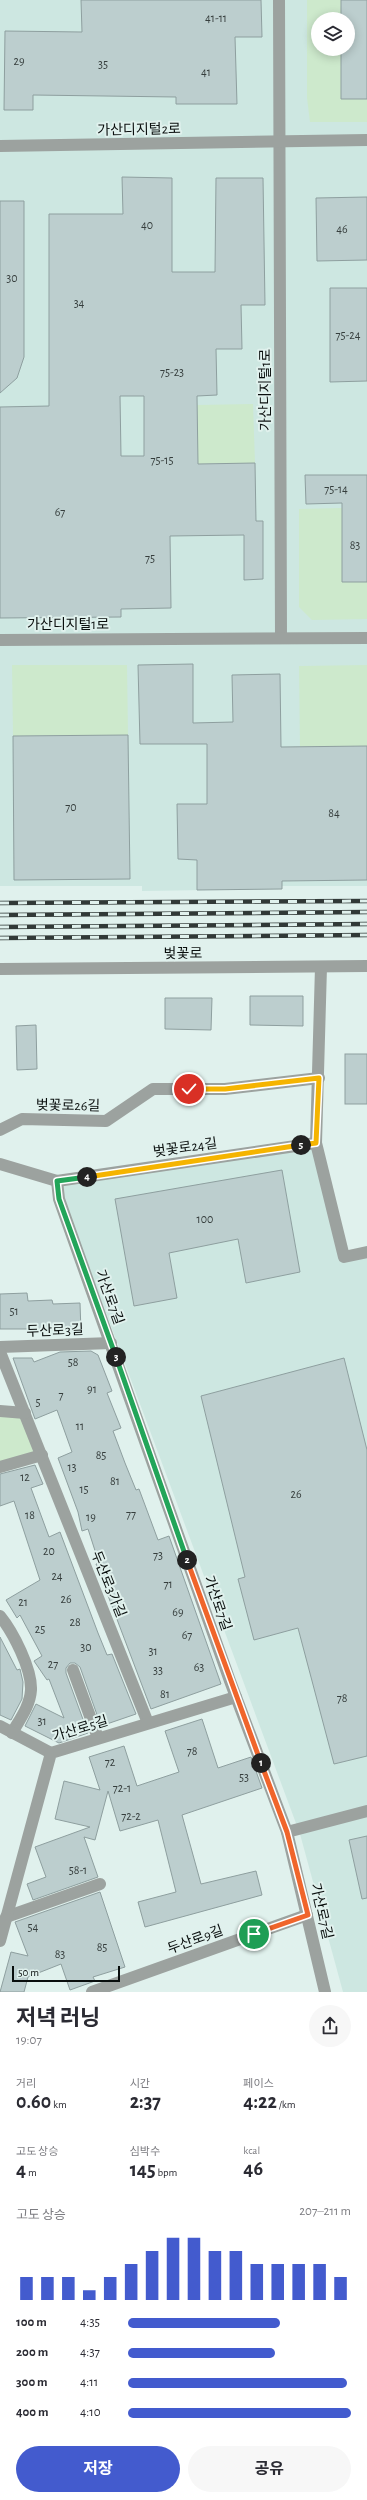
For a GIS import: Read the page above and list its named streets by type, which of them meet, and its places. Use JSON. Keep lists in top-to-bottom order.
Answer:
{
  "streets": {
    "street": [
      "가산디지털2로",
      "가산디지털1로",
      "벚꽃로",
      "벚꽃로26길",
      "벚꽃로24길",
      "가산로7길",
      "두산로3길",
      "두산로3가길",
      "가산로5길",
      "두산로9길"
    ]
  },
  "crossings": [
    ["가산디지털2로", "가산디지털1로"],
    ["벚꽃로24길", "가산로7길"],
    ["가산로7길", "두산로3길"],
    ["가산로7길", "가산로5길"],
    ["가산로7길", "두산로9길"],
    ["두산로3가길", "가산로5길"]
  ],
  "house_numbers": [
    "41-11",
    "29",
    "35",
    "41",
    "40",
    "46",
    "30",
    "34",
    "75-24",
    "75-23",
    "75-15",
    "75-14",
    "67",
    "83",
    "75",
    "70",
    "84",
    "100",
    "51",
    "58",
    "91",
    "7",
    "5",
    "11",
    "85",
    "13",
    "12",
    "81",
    "15",
    "26",
    "77",
    "18",
    "19",
    "20",
    "73",
    "24",
    "71",
    "26",
    "21",
    "69",
    "28",
    "25",
    "67",
    "30",
    "31",
    "27",
    "63",
    "33",
    "81",
    "78",
    "31",
    "78",
    "72",
    "53",
    "72-1",
    "72-2",
    "58-1",
    "54",
    "85",
    "83"
  ],
  "scale_bar": "50 m",
  "page": {
    "pins": [
      "5",
      "4",
      "3",
      "2",
      "1"
    ],
    "scale": "50 m",
    "heading": ["저녁 러닝", "19:07"],
    "stats": [
      ["거리", "0.60 km"],
      ["시간", "2:37"],
      ["페이스", "4:22 /km"],
      ["고도 상승", "4 m"],
      ["심박수", "145 bpm"],
      ["kcal", "46"]
    ],
    "chart": ["고도 상승", "207–211 m"],
    "list": [
      {
        "name": "100 m",
        "note": "4:35"
      },
      {
        "name": "200 m",
        "note": "4:37"
      },
      {
        "name": "300 m",
        "note": "4:11"
      },
      {
        "name": "400 m",
        "note": "4:10"
      }
    ],
    "buttons": ["저장", "공유"]
  }
}
